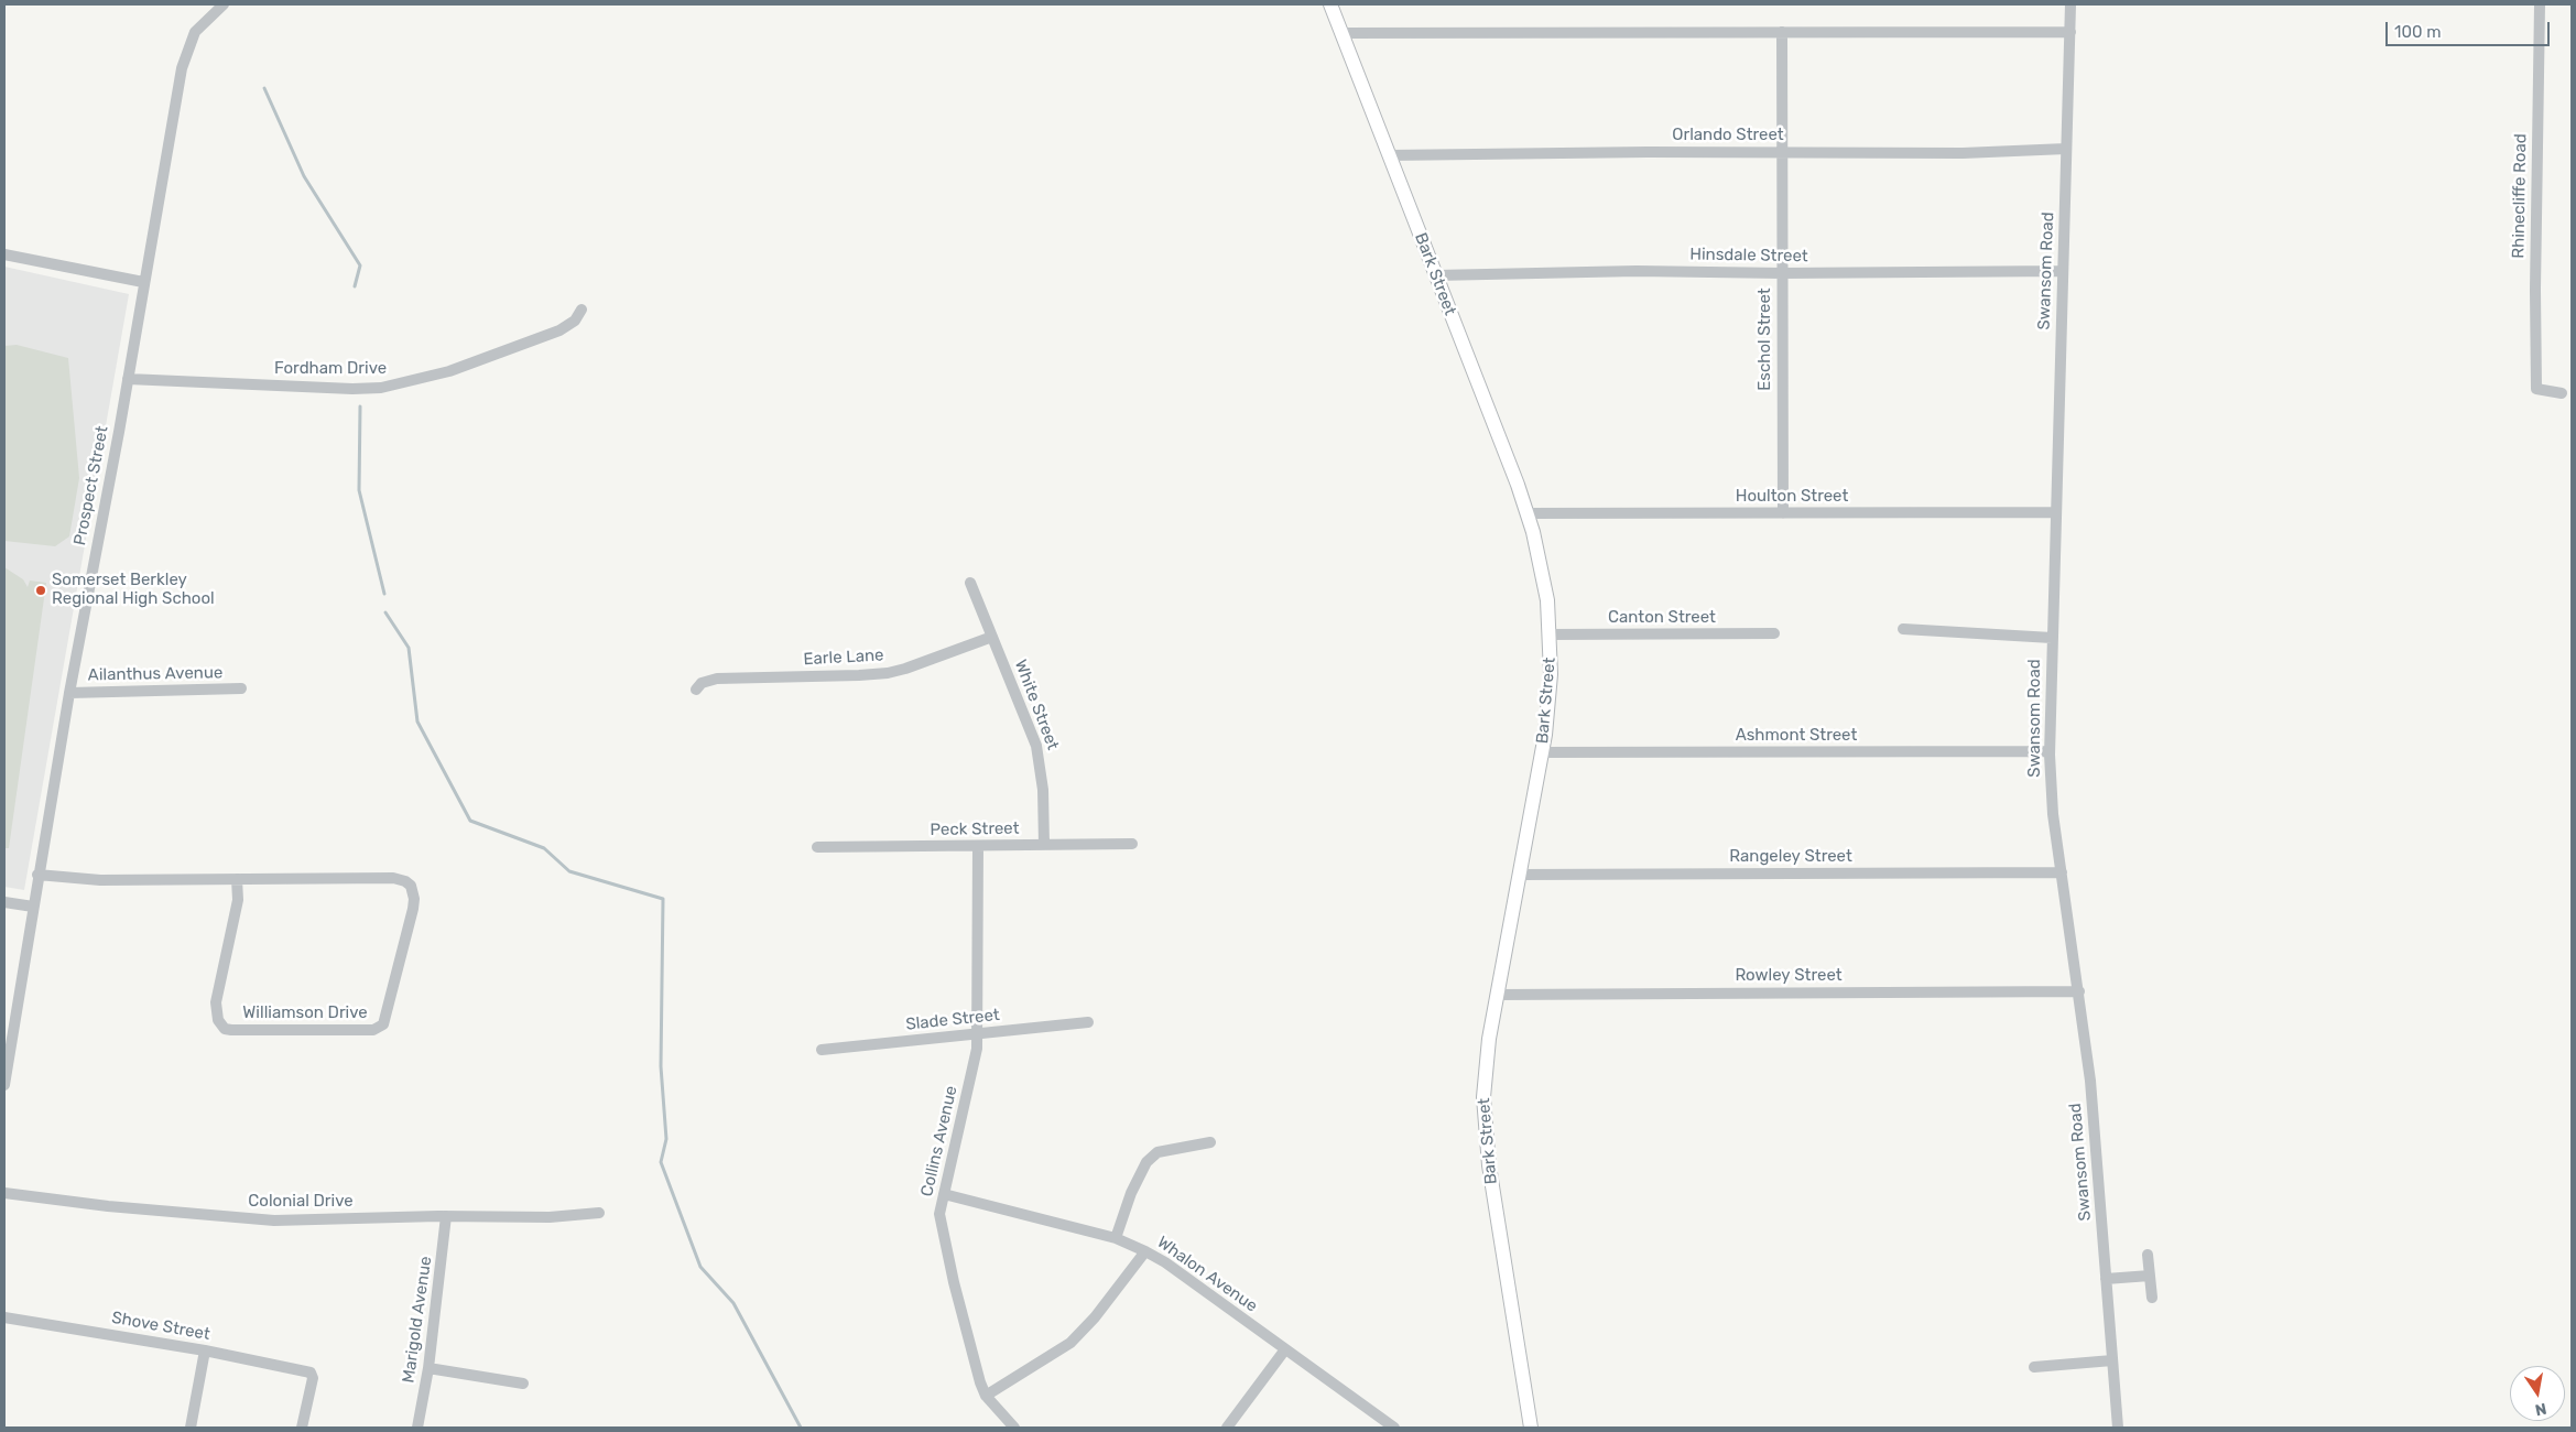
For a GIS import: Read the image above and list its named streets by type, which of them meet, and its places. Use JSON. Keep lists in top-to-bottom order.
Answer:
{
  "streets": {
    "main road": ["Bark Street"],
    "street": [
      "Orlando Street",
      "Rhinecliffe Road",
      "Hinsdale Street",
      "Swansom Road",
      "Eschol Street",
      "Fordham Drive",
      "Prospect Street",
      "Houlton Street",
      "Canton Street",
      "Earle Lane",
      "Ailanthus Avenue",
      "White Street",
      "Ashmont Street",
      "Peck Street",
      "Rangeley Street",
      "Rowley Street",
      "Williamson Drive",
      "Slade Street",
      "Collins Avenue",
      "Colonial Drive",
      "Whalon Avenue",
      "Marigold Avenue",
      "Shove Street"
    ]
  },
  "crossings": [
    ["Orlando Street", "Swansom Road"],
    ["Orlando Street", "Bark Street"],
    ["Orlando Street", "Eschol Street"],
    ["Hinsdale Street", "Swansom Road"],
    ["Hinsdale Street", "Bark Street"],
    ["Hinsdale Street", "Eschol Street"],
    ["Swansom Road", "Houlton Street"],
    ["Swansom Road", "Ashmont Street"],
    ["Swansom Road", "Rangeley Street"],
    ["Swansom Road", "Rowley Street"],
    ["Bark Street", "Houlton Street"],
    ["Bark Street", "Canton Street"],
    ["Bark Street", "Ashmont Street"],
    ["Bark Street", "Rangeley Street"],
    ["Bark Street", "Rowley Street"],
    ["Eschol Street", "Houlton Street"],
    ["Fordham Drive", "Prospect Street"],
    ["Prospect Street", "Ailanthus Avenue"],
    ["Prospect Street", "Williamson Drive"],
    ["Earle Lane", "White Street"],
    ["White Street", "Peck Street"],
    ["Peck Street", "Collins Avenue"],
    ["Slade Street", "Collins Avenue"],
    ["Collins Avenue", "Whalon Avenue"],
    ["Colonial Drive", "Marigold Avenue"]
  ],
  "places": ["Somerset Berkley Regional High School"],
  "scale_bar": "100 m",
  "north": "bottom"
}
